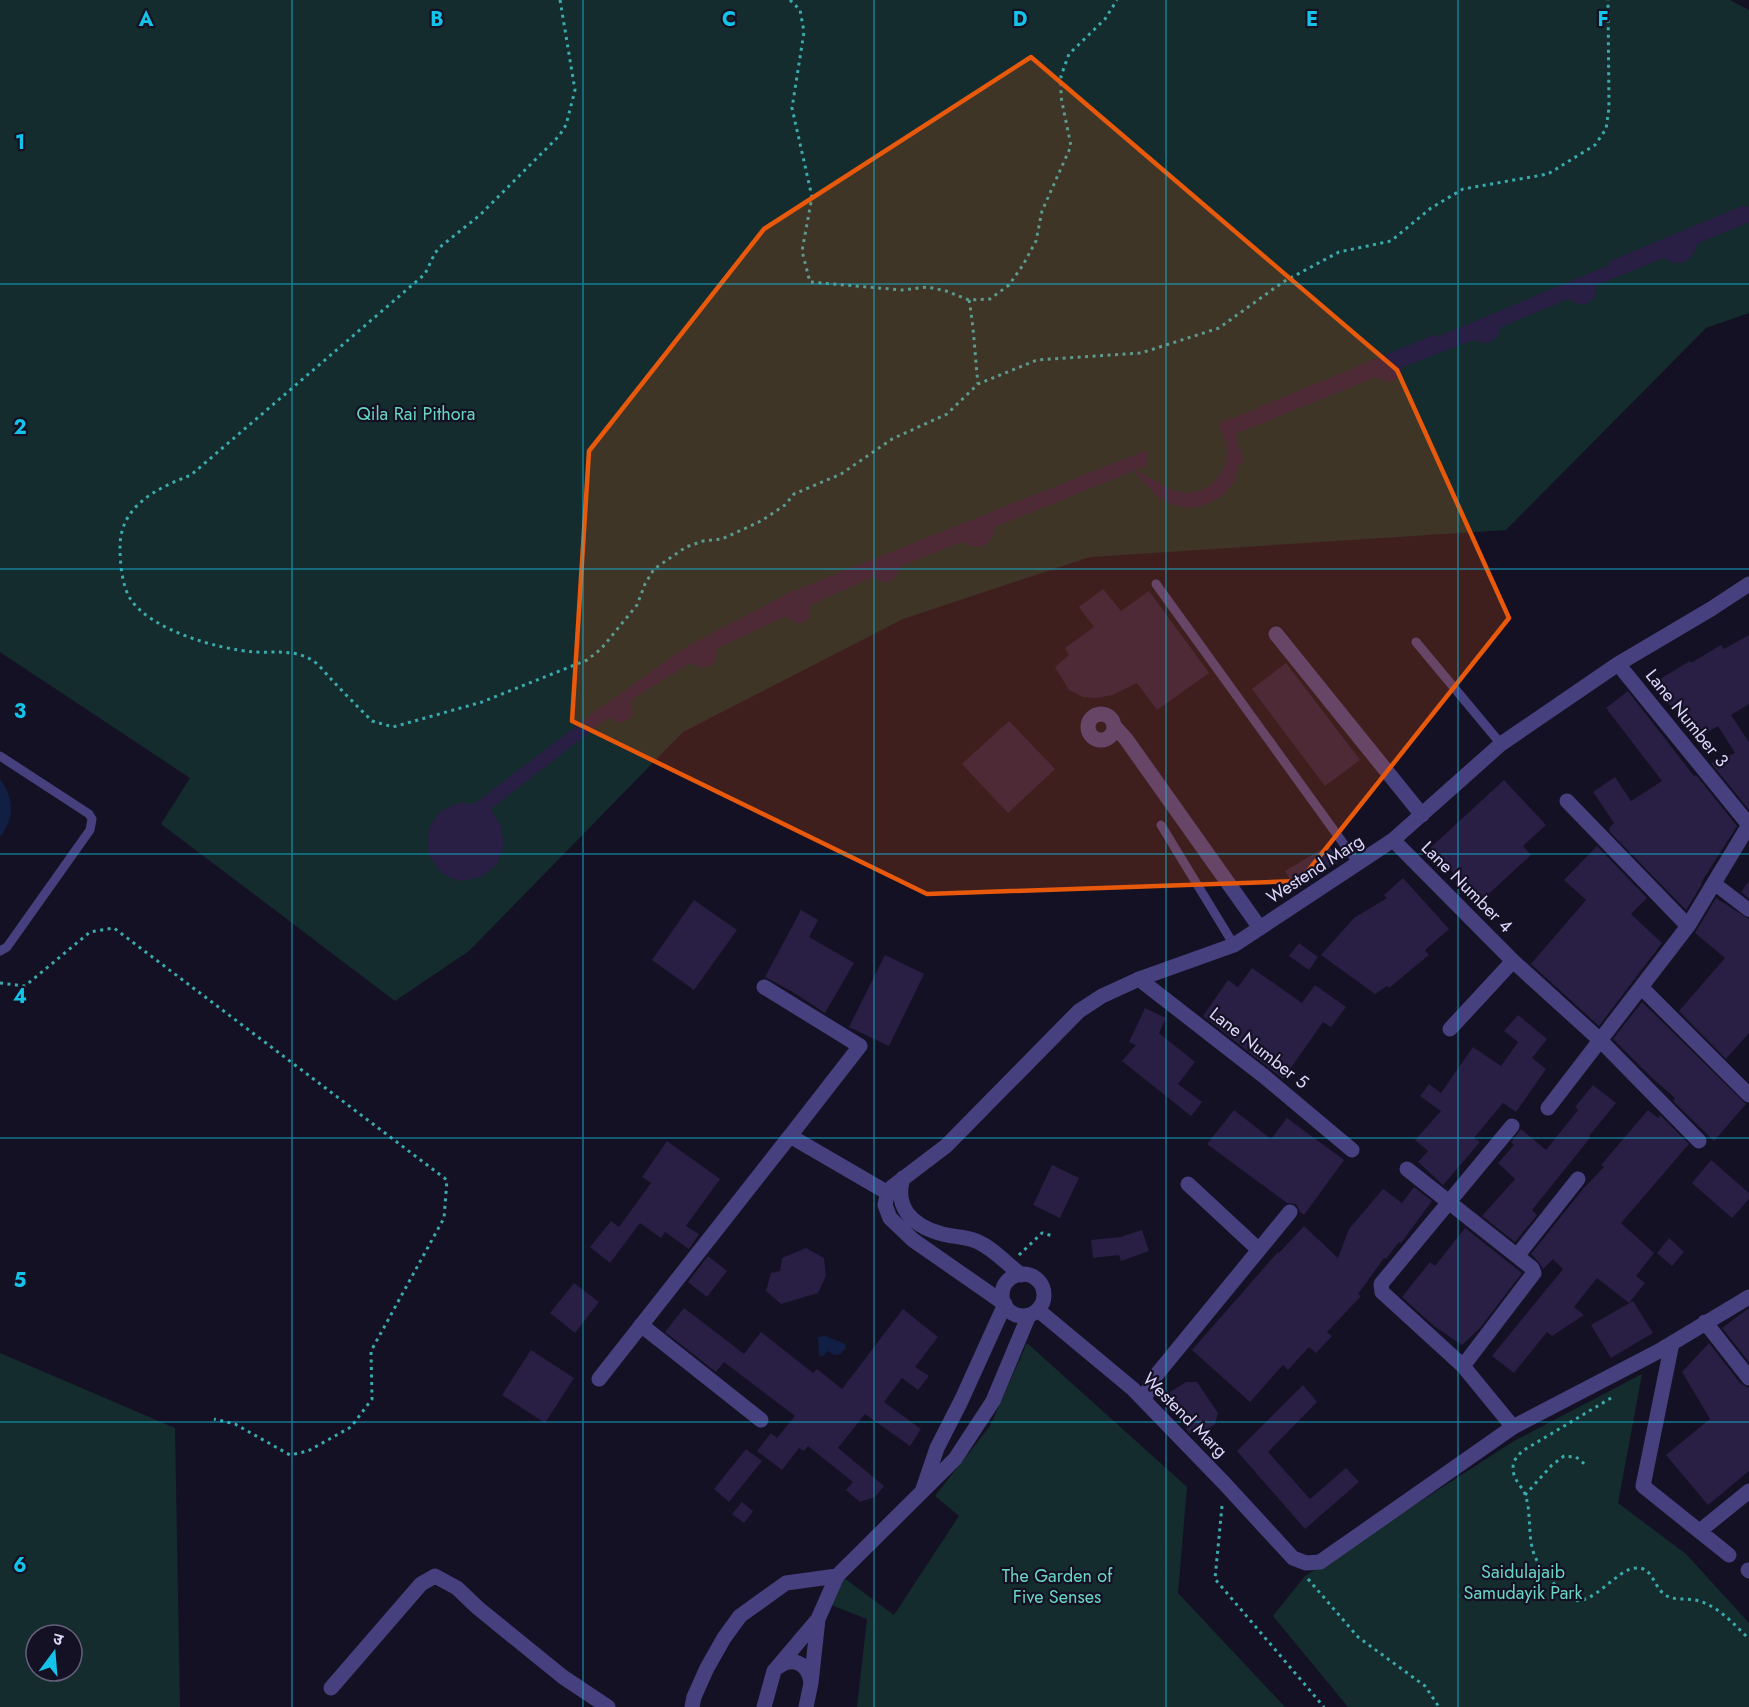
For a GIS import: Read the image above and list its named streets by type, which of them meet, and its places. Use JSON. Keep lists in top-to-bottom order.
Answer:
{
  "streets": {
    "street": [
      "Lane Number 3",
      "Westend Marg",
      "Lane Number 4",
      "Lane Number 5"
    ]
  },
  "crossings": [
    ["Lane Number 3", "Westend Marg"],
    ["Westend Marg", "Lane Number 4"],
    ["Westend Marg", "Lane Number 5"]
  ],
  "parks": ["Qila Rai Pithora", "Saidulajaib Samudayik Park", "The Garden of Five Senses"],
  "north": "top",
  "grid": {
    "columns": [
      "A",
      "B",
      "C",
      "D",
      "E",
      "F"
    ],
    "rows": [
      "1",
      "2",
      "3",
      "4",
      "5",
      "6"
    ]
  }
}
